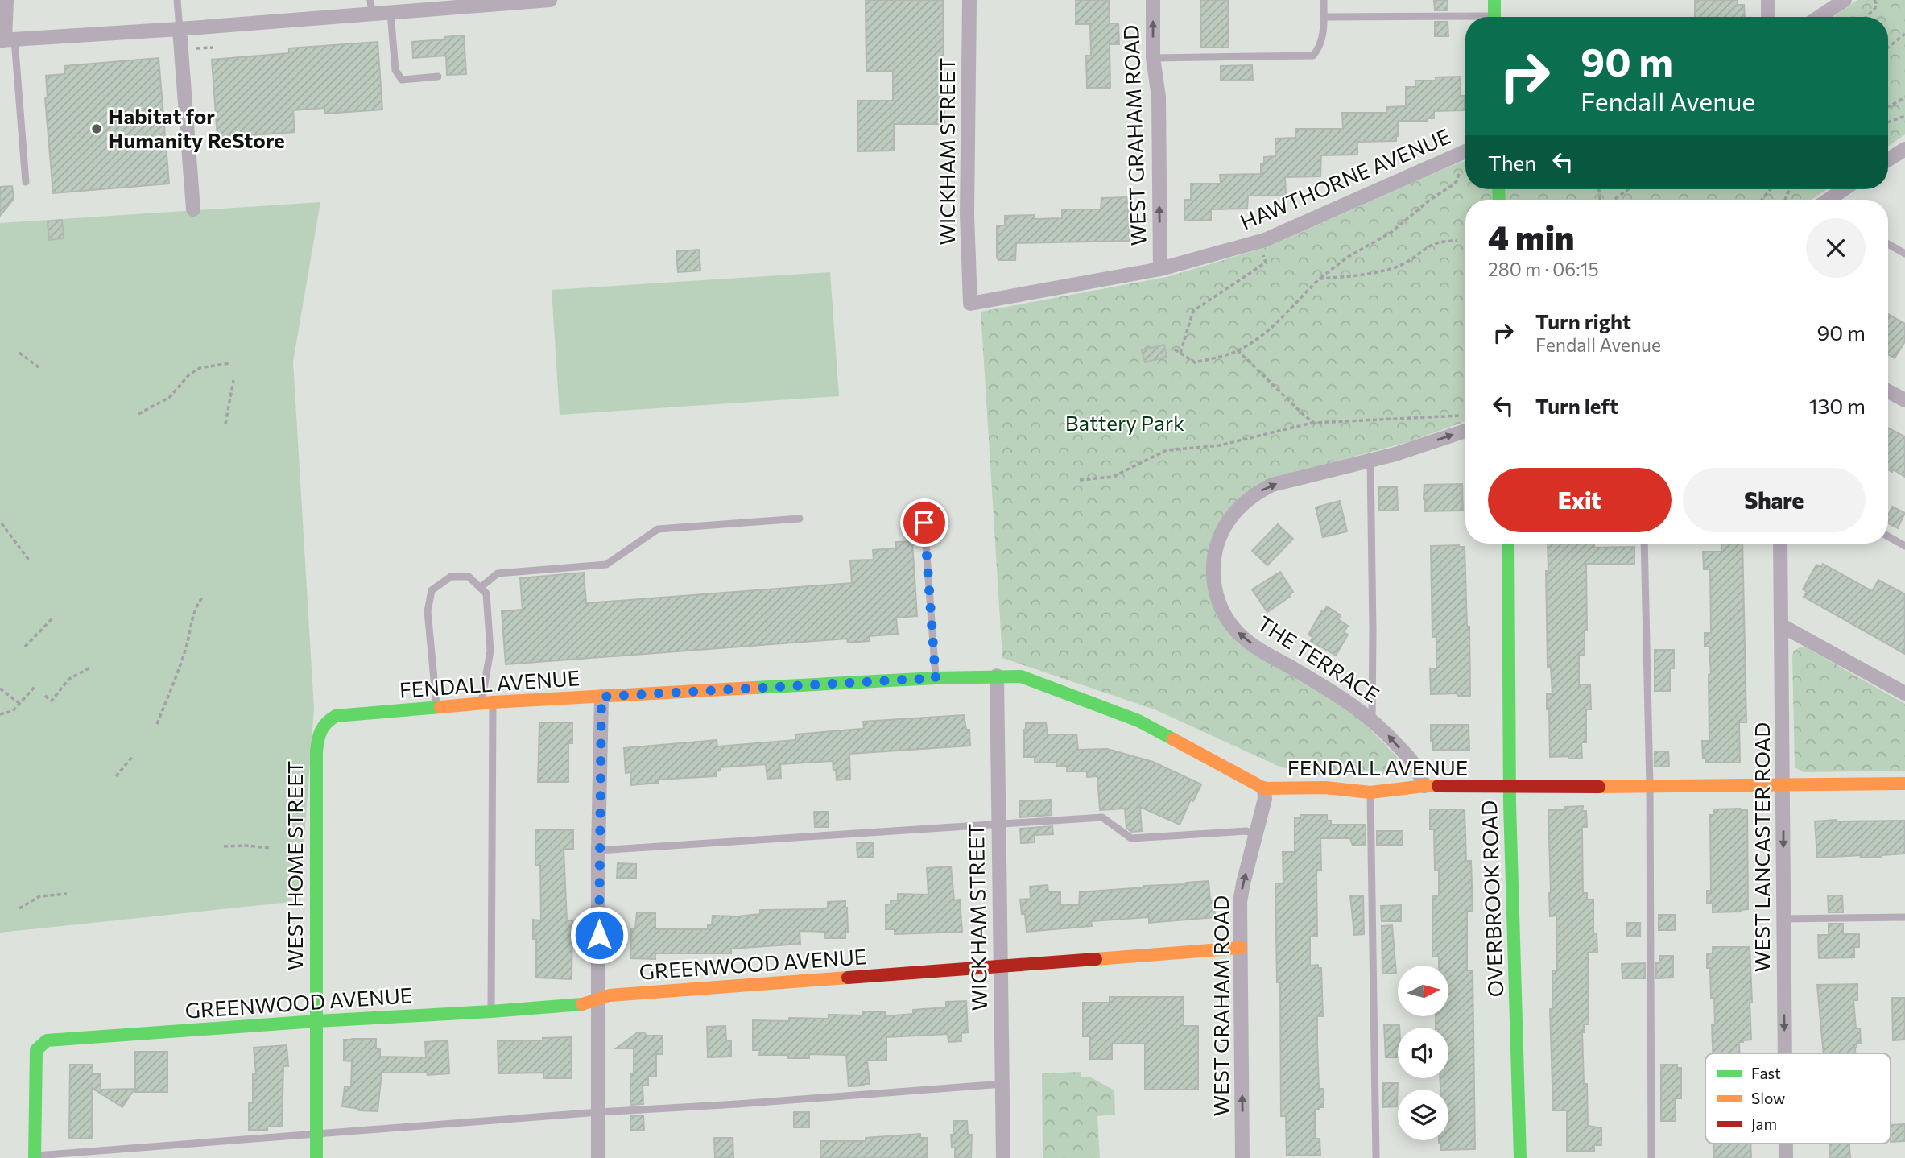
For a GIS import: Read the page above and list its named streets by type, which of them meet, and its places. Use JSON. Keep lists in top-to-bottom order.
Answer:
{
  "streets": {
    "street": [
      "WEST GRAHAM ROAD",
      "WICKHAM STREET",
      "HAWTHORNE AVENUE",
      "THE TERRACE",
      "FENDALL AVENUE",
      "WEST LANCASTER ROAD",
      "WEST HOME STREET",
      "OVERBROOK ROAD",
      "GREENWOOD AVENUE"
    ]
  },
  "crossings": [
    ["WEST GRAHAM ROAD", "HAWTHORNE AVENUE"],
    ["WEST GRAHAM ROAD", "FENDALL AVENUE"],
    ["WEST GRAHAM ROAD", "GREENWOOD AVENUE"],
    ["WICKHAM STREET", "HAWTHORNE AVENUE"],
    ["WICKHAM STREET", "FENDALL AVENUE"],
    ["WICKHAM STREET", "GREENWOOD AVENUE"],
    ["THE TERRACE", "FENDALL AVENUE"],
    ["FENDALL AVENUE", "WEST LANCASTER ROAD"],
    ["FENDALL AVENUE", "WEST HOME STREET"],
    ["FENDALL AVENUE", "OVERBROOK ROAD"],
    ["WEST HOME STREET", "GREENWOOD AVENUE"]
  ],
  "one_way": ["WEST GRAHAM ROAD", "WEST LANCASTER ROAD"],
  "parks": ["Battery Park"],
  "places": ["Habitat for Humanity ReStore"],
  "legend": ["Fast", "Slow", "Jam"],
  "north": "right",
  "page": {
    "turn": ["90 m", "Fendall Avenue"],
    "then": "Then",
    "heading": ["4 min", "280 m · 06:15"],
    "list": [
      {
        "name": "Turn right",
        "note": "Fendall Avenue",
        "value": "90 m"
      },
      {
        "name": "Turn left",
        "value": "130 m"
      }
    ],
    "buttons": ["Exit", "Share"]
  }
}
